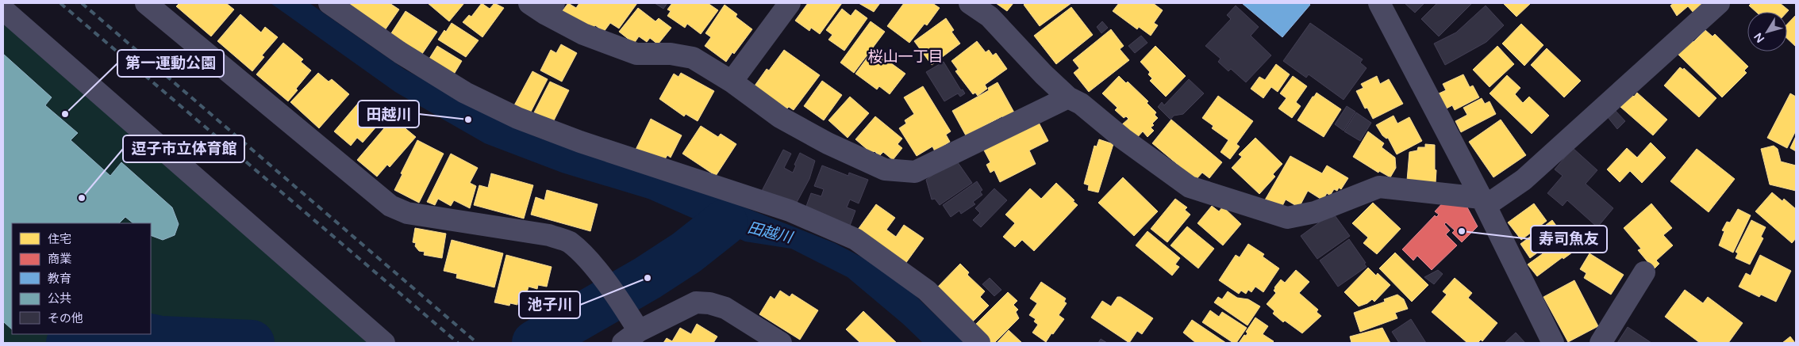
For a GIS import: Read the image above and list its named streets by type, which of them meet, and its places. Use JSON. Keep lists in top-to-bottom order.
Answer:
{
  "districts": ["桜山一丁目"],
  "water": ["田越川"],
  "places": [
    "第一運動公園",
    "田越川",
    "逗子市立体育館",
    "寿司魚友",
    "池子川"
  ],
  "legend": [
    "住宅",
    "商業",
    "教育",
    "公共",
    "その他"
  ],
  "north": "bottom left"
}
